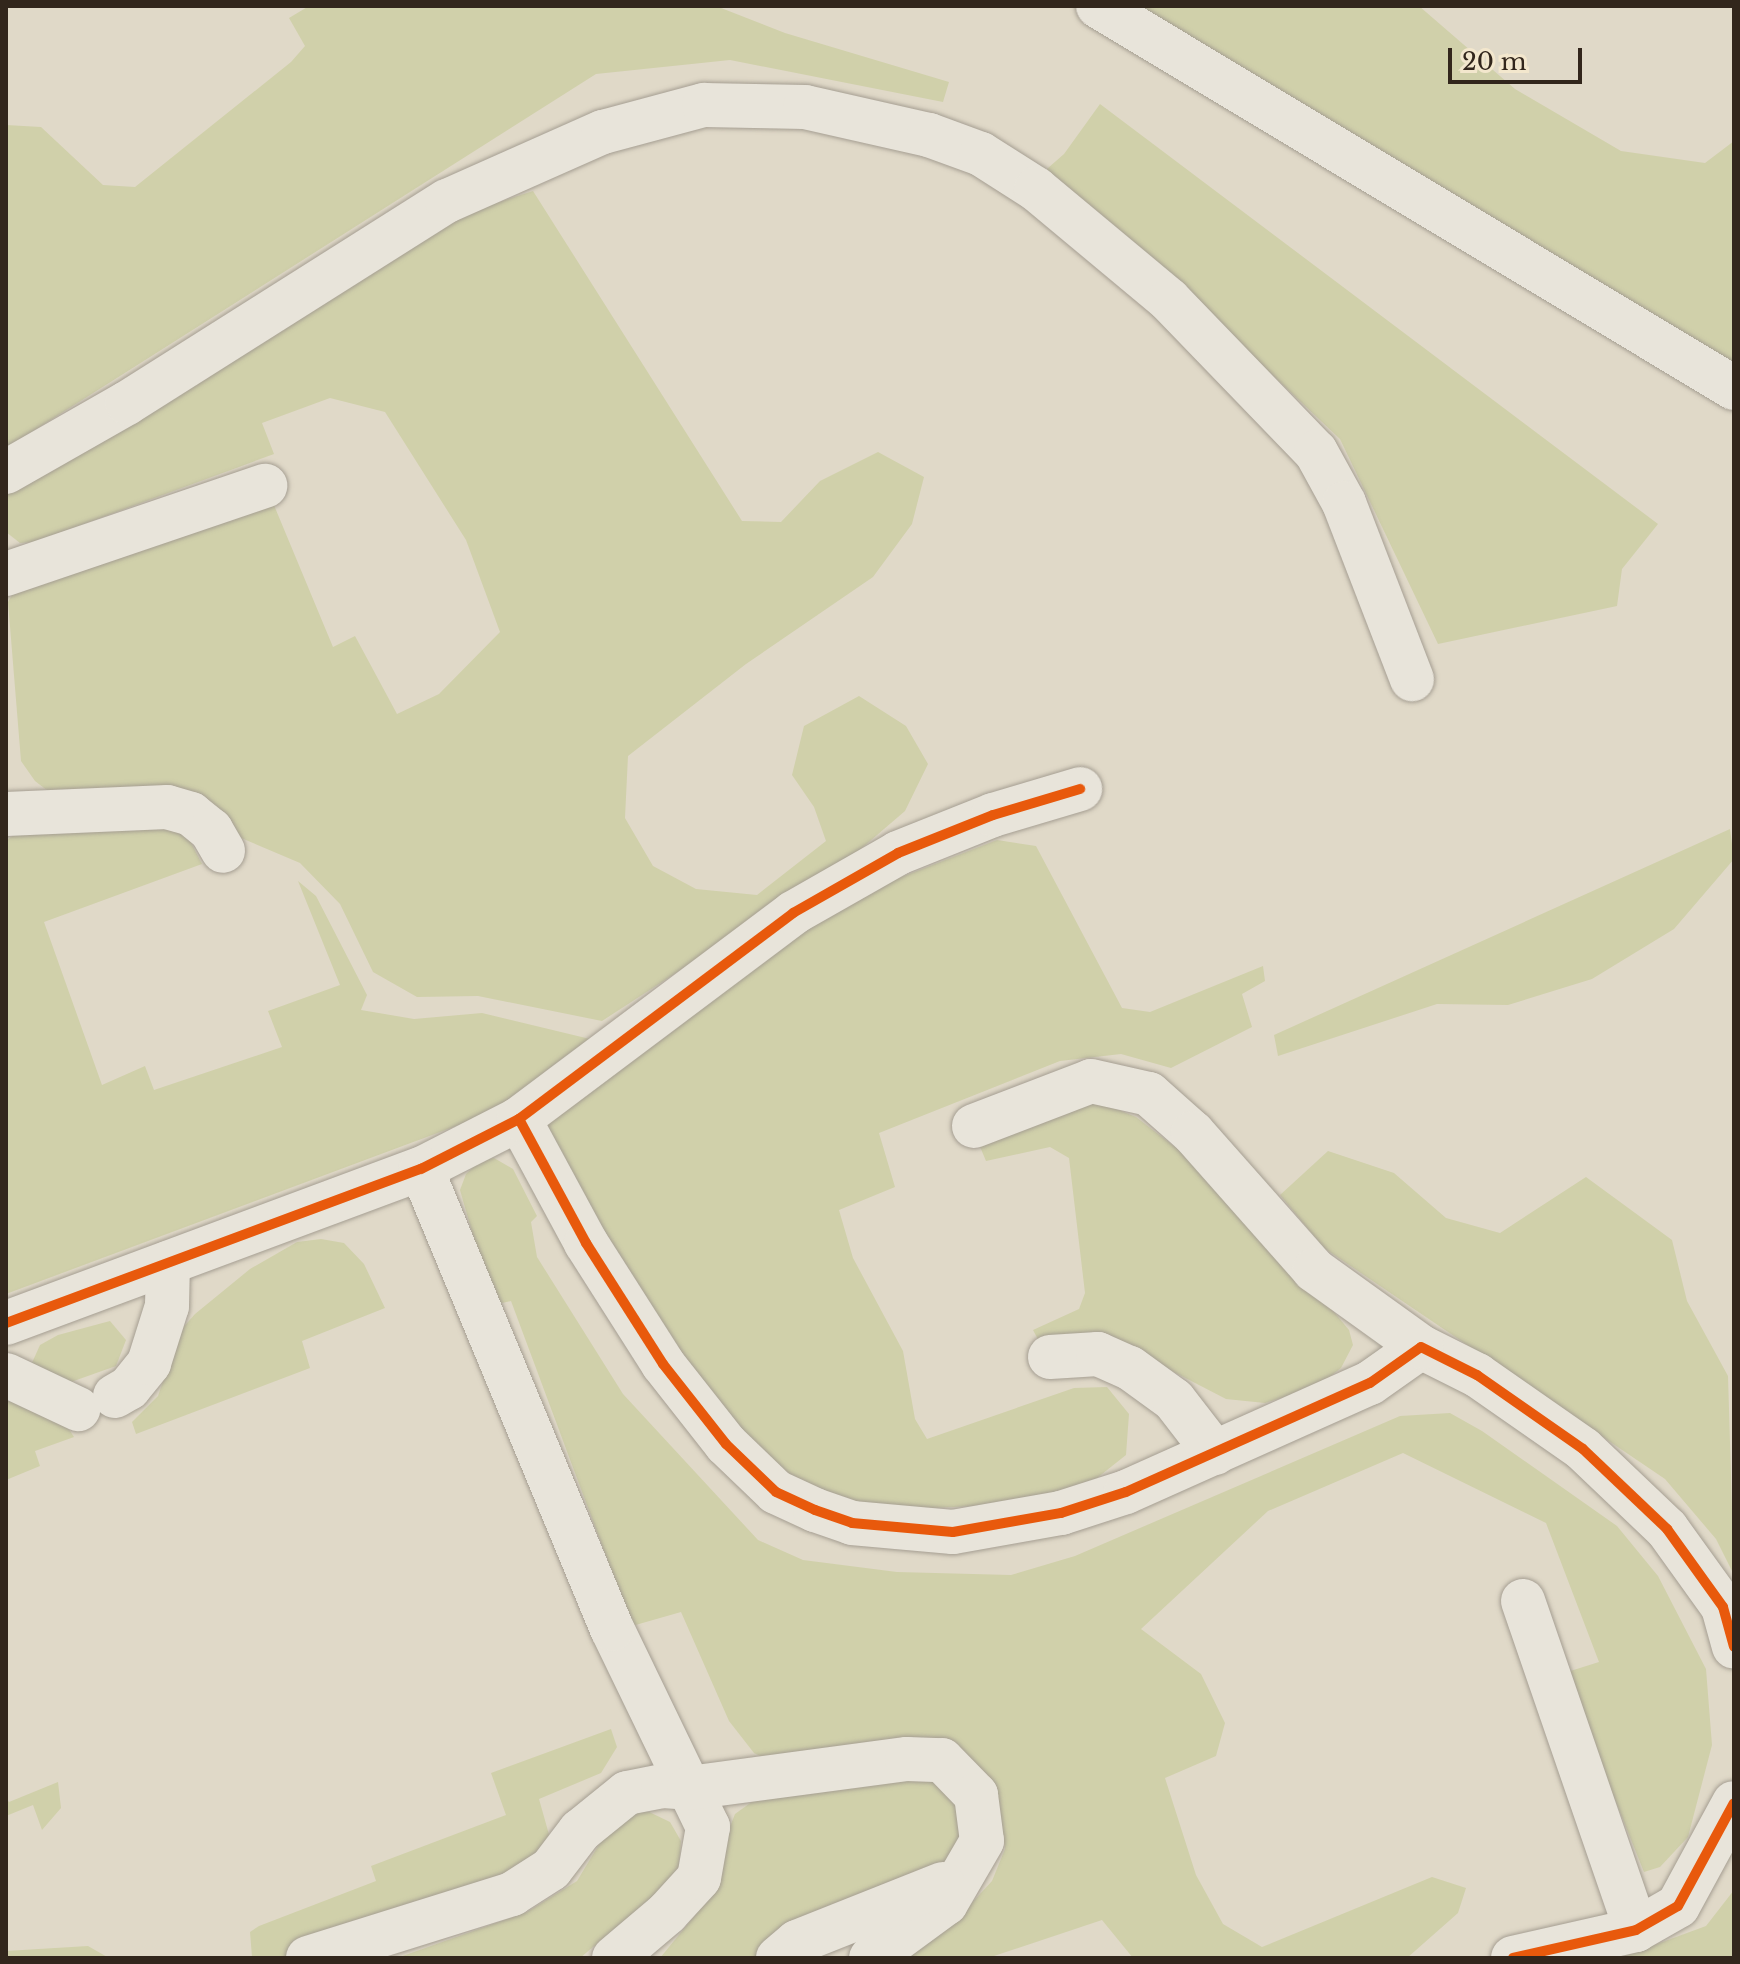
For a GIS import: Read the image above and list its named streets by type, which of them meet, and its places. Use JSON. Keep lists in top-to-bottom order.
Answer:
{
  "scale_bar": "20 m"
}
